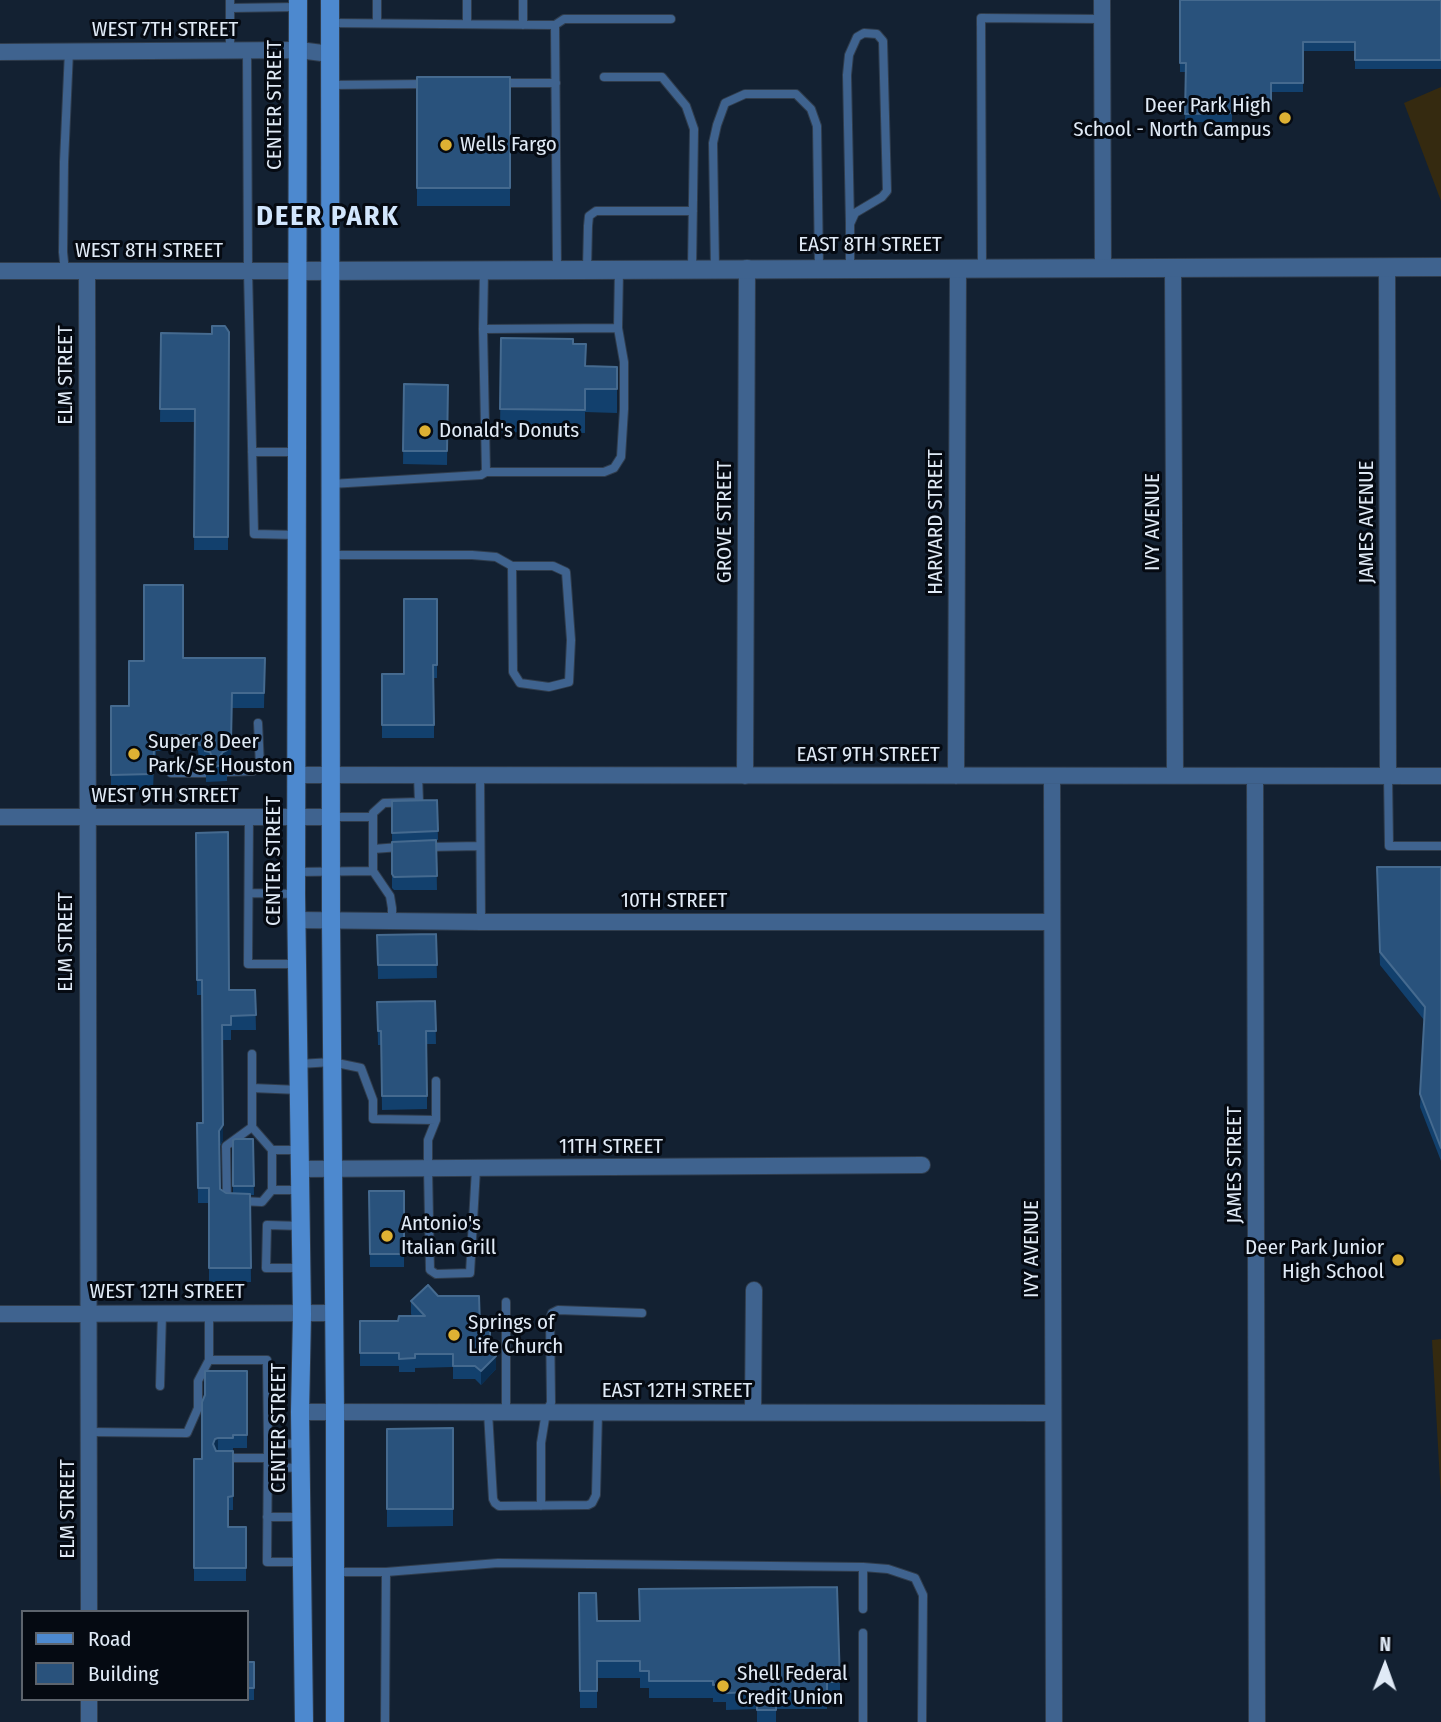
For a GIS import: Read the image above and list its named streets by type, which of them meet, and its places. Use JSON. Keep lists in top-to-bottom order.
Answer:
{
  "streets": {
    "main road": ["CENTER STREET"],
    "street": [
      "WEST 7TH STREET",
      "EAST 8TH STREET",
      "WEST 8TH STREET",
      "ELM STREET",
      "GROVE STREET",
      "HARVARD STREET",
      "IVY AVENUE",
      "JAMES AVENUE",
      "EAST 9TH STREET",
      "WEST 9TH STREET",
      "10TH STREET",
      "11TH STREET",
      "JAMES STREET",
      "WEST 12TH STREET",
      "EAST 12TH STREET"
    ]
  },
  "crossings": [
    ["WEST 7TH STREET", "CENTER STREET"],
    ["CENTER STREET", "EAST 8TH STREET"],
    ["CENTER STREET", "WEST 8TH STREET"],
    ["CENTER STREET", "EAST 9TH STREET"],
    ["CENTER STREET", "WEST 9TH STREET"],
    ["CENTER STREET", "10TH STREET"],
    ["CENTER STREET", "11TH STREET"],
    ["CENTER STREET", "WEST 12TH STREET"],
    ["CENTER STREET", "EAST 12TH STREET"],
    ["EAST 8TH STREET", "WEST 8TH STREET"],
    ["EAST 8TH STREET", "GROVE STREET"],
    ["EAST 8TH STREET", "HARVARD STREET"],
    ["EAST 8TH STREET", "IVY AVENUE"],
    ["EAST 8TH STREET", "JAMES AVENUE"],
    ["WEST 8TH STREET", "ELM STREET"],
    ["ELM STREET", "WEST 9TH STREET"],
    ["ELM STREET", "WEST 12TH STREET"],
    ["GROVE STREET", "EAST 9TH STREET"],
    ["HARVARD STREET", "EAST 9TH STREET"],
    ["IVY AVENUE", "EAST 9TH STREET"],
    ["IVY AVENUE", "10TH STREET"],
    ["IVY AVENUE", "EAST 12TH STREET"],
    ["JAMES AVENUE", "EAST 9TH STREET"],
    ["EAST 9TH STREET", "JAMES STREET"]
  ],
  "districts": ["DEER PARK"],
  "places": [
    "Deer Park High School - North Campus",
    "Wells Fargo",
    "Donald's Donuts",
    "Super 8 Deer Park/SE Houston",
    "Antonio's Italian Grill",
    "Deer Park Junior High School",
    "Springs of Life Church",
    "Shell Federal Credit Union"
  ],
  "legend": ["Road", "Building"],
  "north": "top"
}
